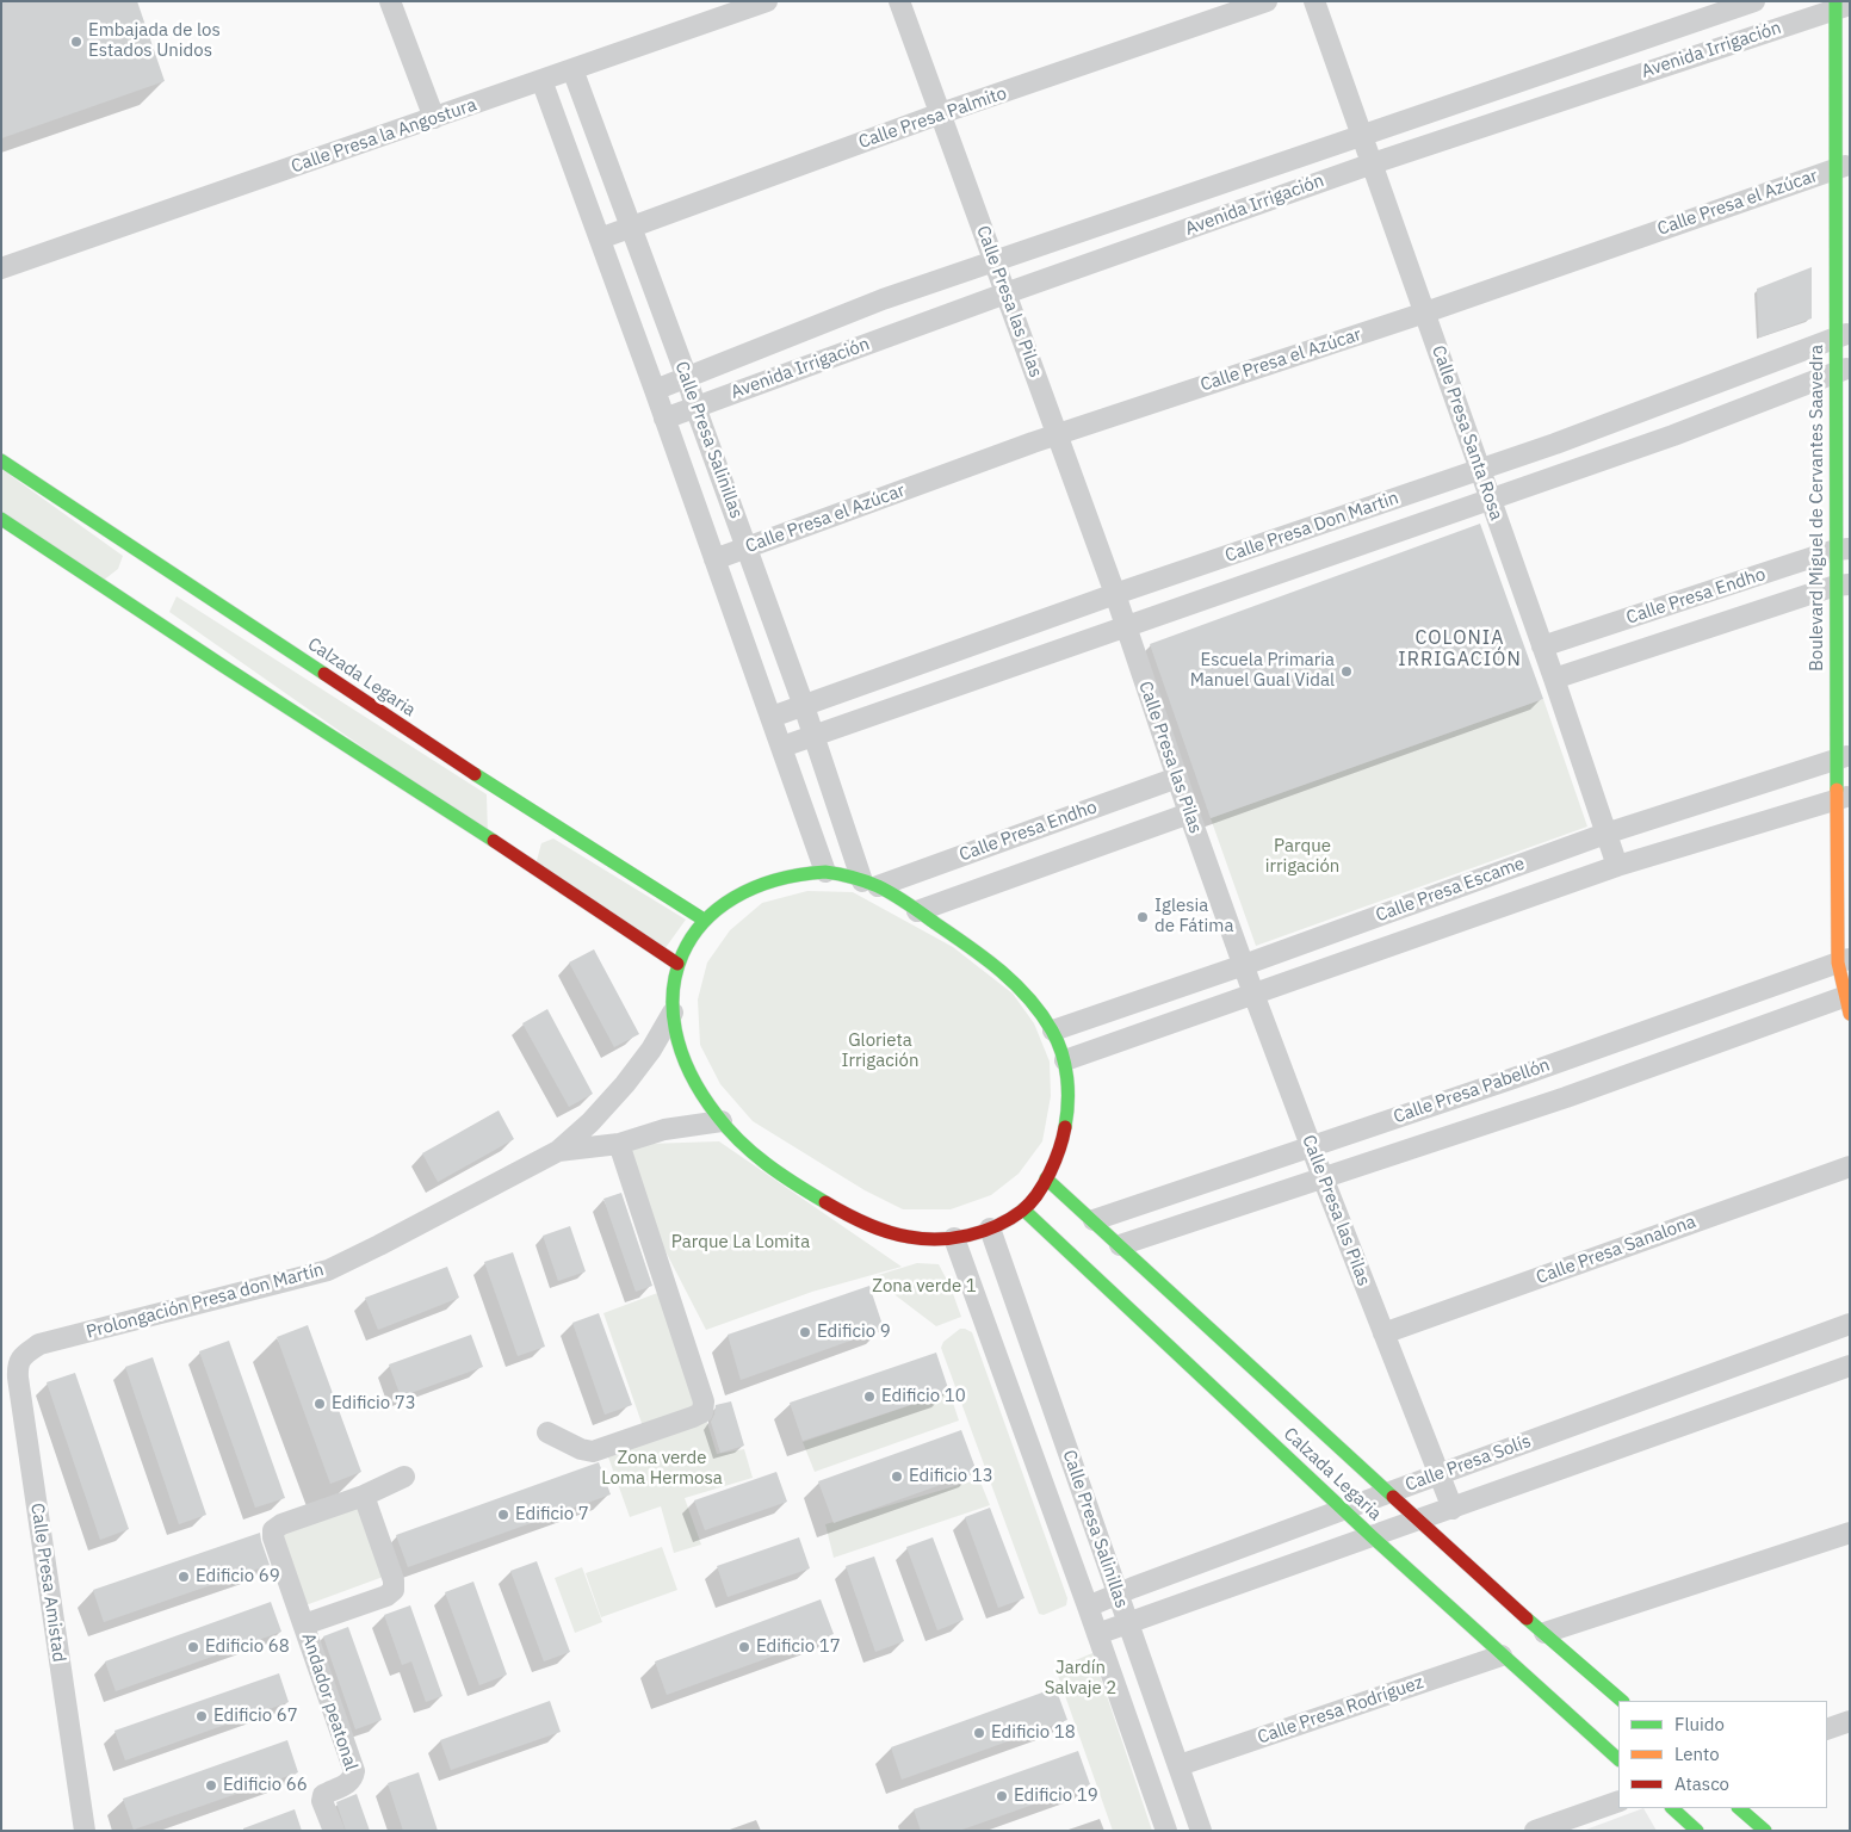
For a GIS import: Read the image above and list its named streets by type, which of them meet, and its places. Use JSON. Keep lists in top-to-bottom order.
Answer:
{
  "streets": {
    "main road": ["Boulevard Miguel de Cervantes Saavedra", "Calzada Legaria"],
    "street": [
      "Avenida Irrigación",
      "Calle Presa Palmito",
      "Calle Presa la Angostura",
      "Calle Presa el Azúcar",
      "Calle Presa las Pilas",
      "Calle Presa Santa Rosa",
      "Calle Presa Salinillas",
      "Calle Presa Don Martin",
      "Calle Presa Endho",
      "Calle Presa Escame",
      "Calle Presa Pabellón",
      "Calle Presa Sanalona",
      "Prolongación Presa don Martín",
      "Calle Presa Solís",
      "Calle Presa Amistad",
      "Andador peatonal",
      "Calle Presa Rodríguez"
    ]
  },
  "crossings": [
    ["Avenida Irrigación", "Calle Presa las Pilas"],
    ["Avenida Irrigación", "Calle Presa Santa Rosa"],
    ["Avenida Irrigación", "Calle Presa Salinillas"],
    ["Avenida Irrigación", "Boulevard Miguel de Cervantes Saavedra"],
    ["Calle Presa Palmito", "Calle Presa las Pilas"],
    ["Calle Presa Palmito", "Calle Presa Salinillas"],
    ["Calle Presa la Angostura", "Calle Presa Salinillas"],
    ["Calle Presa el Azúcar", "Calle Presa las Pilas"],
    ["Calle Presa el Azúcar", "Calle Presa Santa Rosa"],
    ["Calle Presa el Azúcar", "Calle Presa Salinillas"],
    ["Calle Presa el Azúcar", "Boulevard Miguel de Cervantes Saavedra"],
    ["Calle Presa las Pilas", "Calle Presa Don Martin"],
    ["Calle Presa las Pilas", "Calle Presa Endho"],
    ["Calle Presa las Pilas", "Calle Presa Escame"],
    ["Calle Presa las Pilas", "Calle Presa Pabellón"],
    ["Calle Presa las Pilas", "Calle Presa Sanalona"],
    ["Calle Presa las Pilas", "Calle Presa Solís"],
    ["Calle Presa Santa Rosa", "Calle Presa Don Martin"],
    ["Calle Presa Santa Rosa", "Calle Presa Endho"],
    ["Calle Presa Santa Rosa", "Calle Presa Escame"],
    ["Calle Presa Salinillas", "Calle Presa Don Martin"],
    ["Calle Presa Salinillas", "Calle Presa Endho"],
    ["Calle Presa Salinillas", "Calle Presa Solís"],
    ["Calle Presa Salinillas", "Calle Presa Rodríguez"],
    ["Boulevard Miguel de Cervantes Saavedra", "Calle Presa Don Martin"],
    ["Boulevard Miguel de Cervantes Saavedra", "Calle Presa Endho"],
    ["Boulevard Miguel de Cervantes Saavedra", "Calle Presa Escame"],
    ["Boulevard Miguel de Cervantes Saavedra", "Calle Presa Pabellón"],
    ["Calzada Legaria", "Calle Presa Pabellón"],
    ["Calzada Legaria", "Calle Presa Solís"],
    ["Calzada Legaria", "Calle Presa Rodríguez"],
    ["Prolongación Presa don Martín", "Calle Presa Amistad"]
  ],
  "districts": ["COLONIA IRRIGACIÓN"],
  "parks": [
    "Parque irrigación",
    "Glorieta Irrigación",
    "Parque La Lomita",
    "Zona verde 1",
    "Zona verde Loma Hermosa",
    "Jardín Salvaje 2"
  ],
  "places": [
    "Embajada de los Estados Unidos",
    "Escuela Primaria Manuel Gual Vidal",
    "Iglesia de Fátima",
    "Edificio 9",
    "Edificio 10",
    "Edificio 73",
    "Edificio 13",
    "Edificio 7",
    "Edificio 69",
    "Edificio 68",
    "Edificio 17",
    "Edificio 67",
    "Edificio 18",
    "Edificio 66",
    "Edificio 19"
  ],
  "legend": ["Fluido", "Lento", "Atasco"]
}
